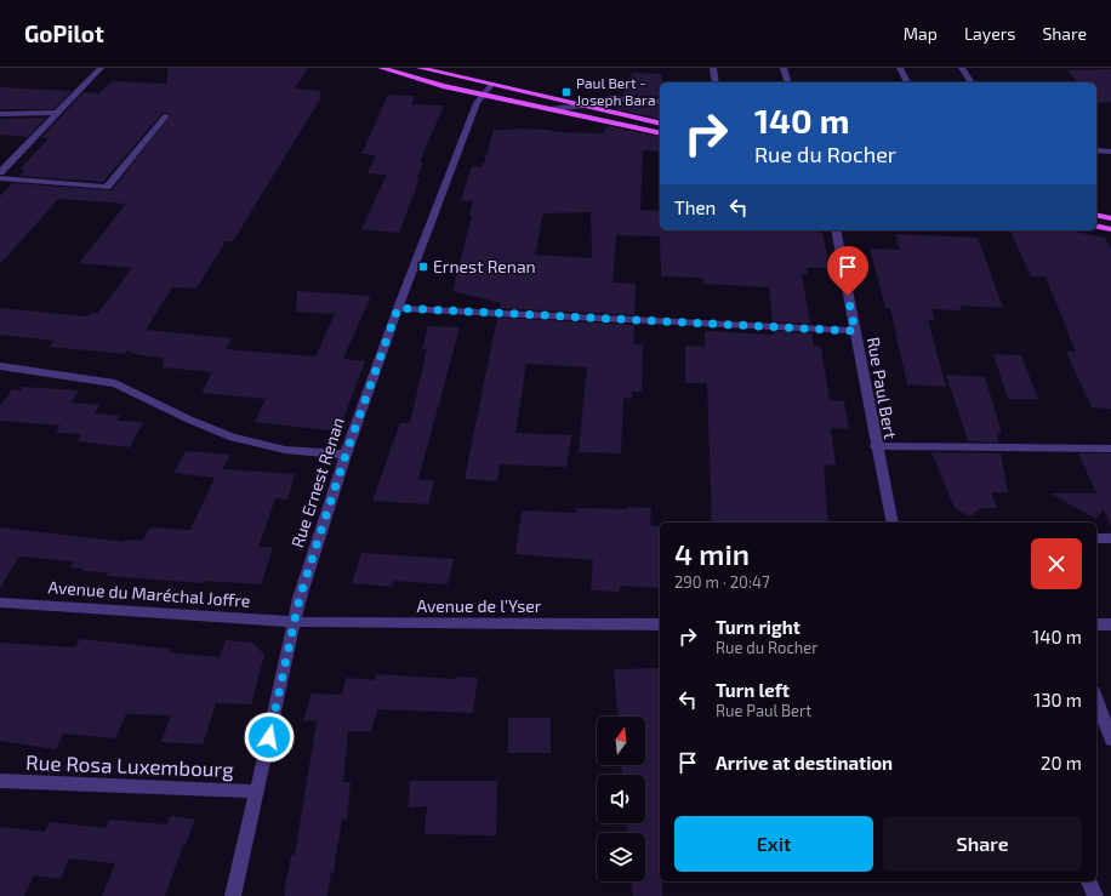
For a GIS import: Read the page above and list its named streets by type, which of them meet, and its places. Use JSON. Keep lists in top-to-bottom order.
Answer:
{
  "streets": {
    "street": [
      "Rue Paul Bert",
      "Rue Ernest Renan",
      "Avenue du Maréchal Joffre",
      "Avenue de l'Yser",
      "Rue Rosa Luxembourg"
    ]
  },
  "crossings": [
    ["Rue Ernest Renan", "Avenue du Maréchal Joffre"],
    ["Rue Ernest Renan", "Avenue de l'Yser"],
    ["Rue Ernest Renan", "Rue Rosa Luxembourg"],
    ["Avenue du Maréchal Joffre", "Avenue de l'Yser"]
  ],
  "places": {
    "transit": ["Paul Bert - Joseph Bara", "Ernest Renan"]
  },
  "north": "top",
  "page": {
    "header": "GoPilot",
    "nav": ["Map", "Layers", "Share"],
    "turn": ["140 m", "Rue du Rocher"],
    "then": "Then",
    "heading": ["4 min", "290 m · 20:47"],
    "list": [
      {
        "name": "Turn right",
        "note": "Rue du Rocher",
        "value": "140 m"
      },
      {
        "name": "Turn left",
        "note": "Rue Paul Bert",
        "value": "130 m"
      },
      {
        "name": "Arrive at destination",
        "value": "20 m"
      }
    ],
    "buttons": ["Exit", "Share"]
  }
}
